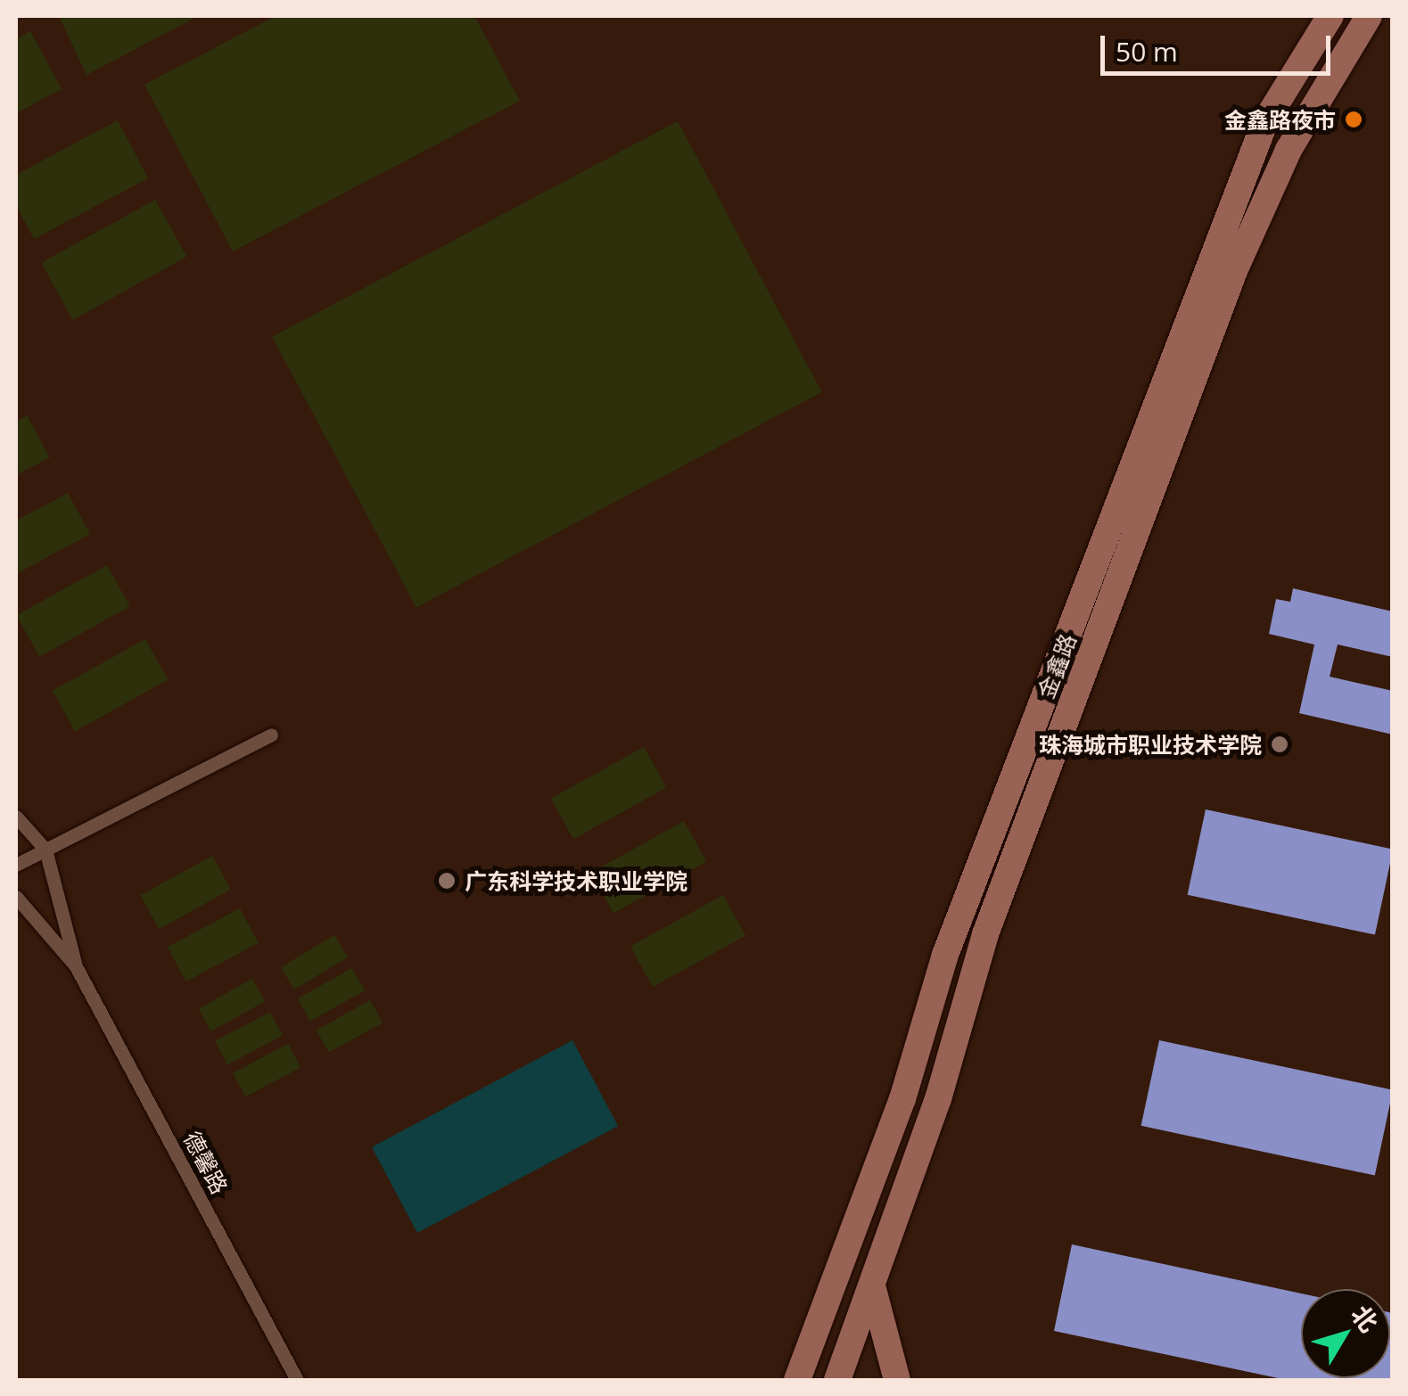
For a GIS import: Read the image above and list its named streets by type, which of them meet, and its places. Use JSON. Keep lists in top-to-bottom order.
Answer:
{
  "streets": {
    "street": ["金鑫路"],
    "lane": ["德馨路"]
  },
  "places": ["金鑫路夜市", "珠海城市职业技术学院", "广东科学技术职业学院"],
  "scale_bar": "50 m",
  "north": "top right"
}
